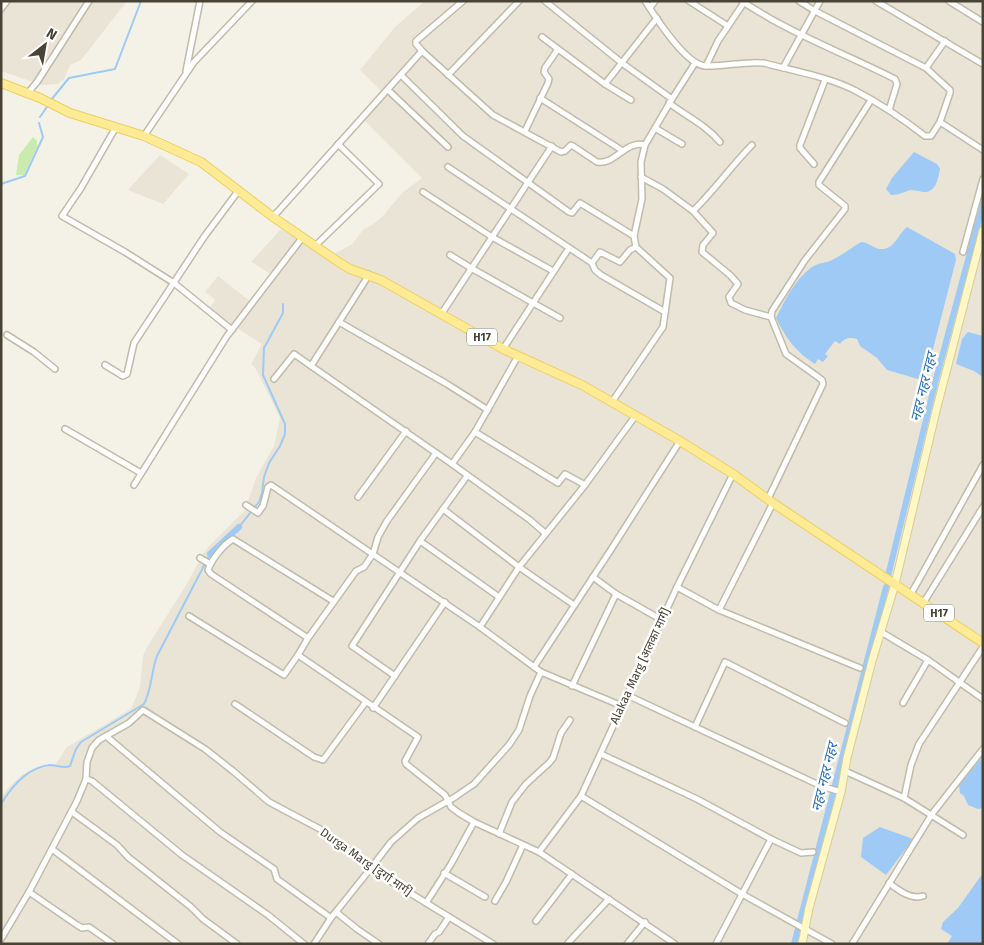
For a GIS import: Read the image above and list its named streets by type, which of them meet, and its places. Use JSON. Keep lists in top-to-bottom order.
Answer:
{
  "streets": {
    "main road": ["H17"],
    "street": ["Alakaa Marg [अलका मार्ग]", "Durga Marg [दुर्गा मार्ग]"]
  },
  "crossings": [
    ["H17", "Alakaa Marg [अलका मार्ग]"]
  ],
  "water": ["नहर नहर नहर"],
  "north": "top right"
}
